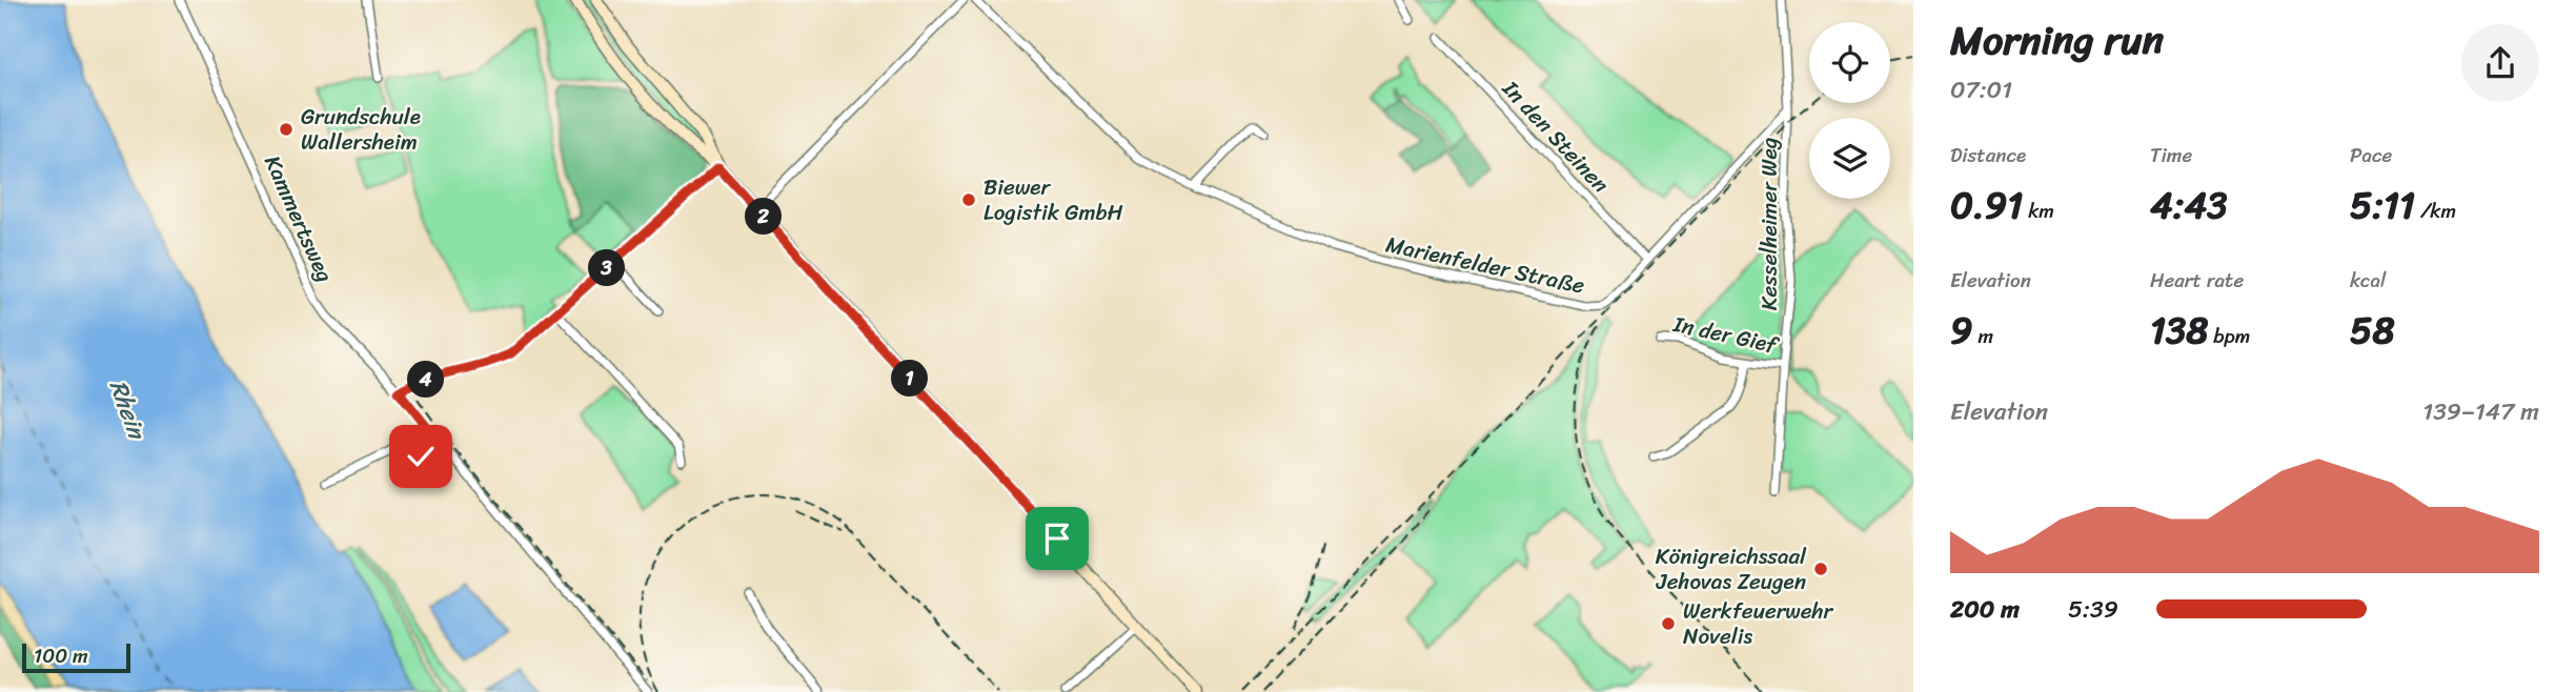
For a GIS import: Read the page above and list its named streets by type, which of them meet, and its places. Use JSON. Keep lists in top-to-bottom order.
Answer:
{
  "streets": {
    "street": [
      "In den Steinen",
      "Kammertsweg",
      "Kesselheimer Weg",
      "Marienfelder Straße",
      "In der Gief"
    ]
  },
  "crossings": [
    ["In den Steinen", "Marienfelder Straße"],
    ["Kesselheimer Weg", "Marienfelder Straße"],
    ["Kesselheimer Weg", "In der Gief"]
  ],
  "water": ["Rhein"],
  "places": [
    "Grundschule Wallersheim",
    "Biewer Logistik GmbH",
    "Königreichssaal Jehovas Zeugen",
    "Werkfeuerwehr Novelis"
  ],
  "scale_bar": "100 m",
  "page": {
    "heading": ["Morning run", "07:01"],
    "stats": [
      ["Distance", "0.91 km"],
      ["Time", "4:43"],
      ["Pace", "5:11 /km"],
      ["Elevation", "9 m"],
      ["Heart rate", "138 bpm"],
      ["kcal", "58"]
    ],
    "pins": [
      "2",
      "3",
      "1",
      "4"
    ],
    "chart": ["Elevation", "139–147 m"],
    "list": [
      {
        "name": "200 m",
        "note": "5:39"
      }
    ],
    "scale": "100 m"
  }
}
